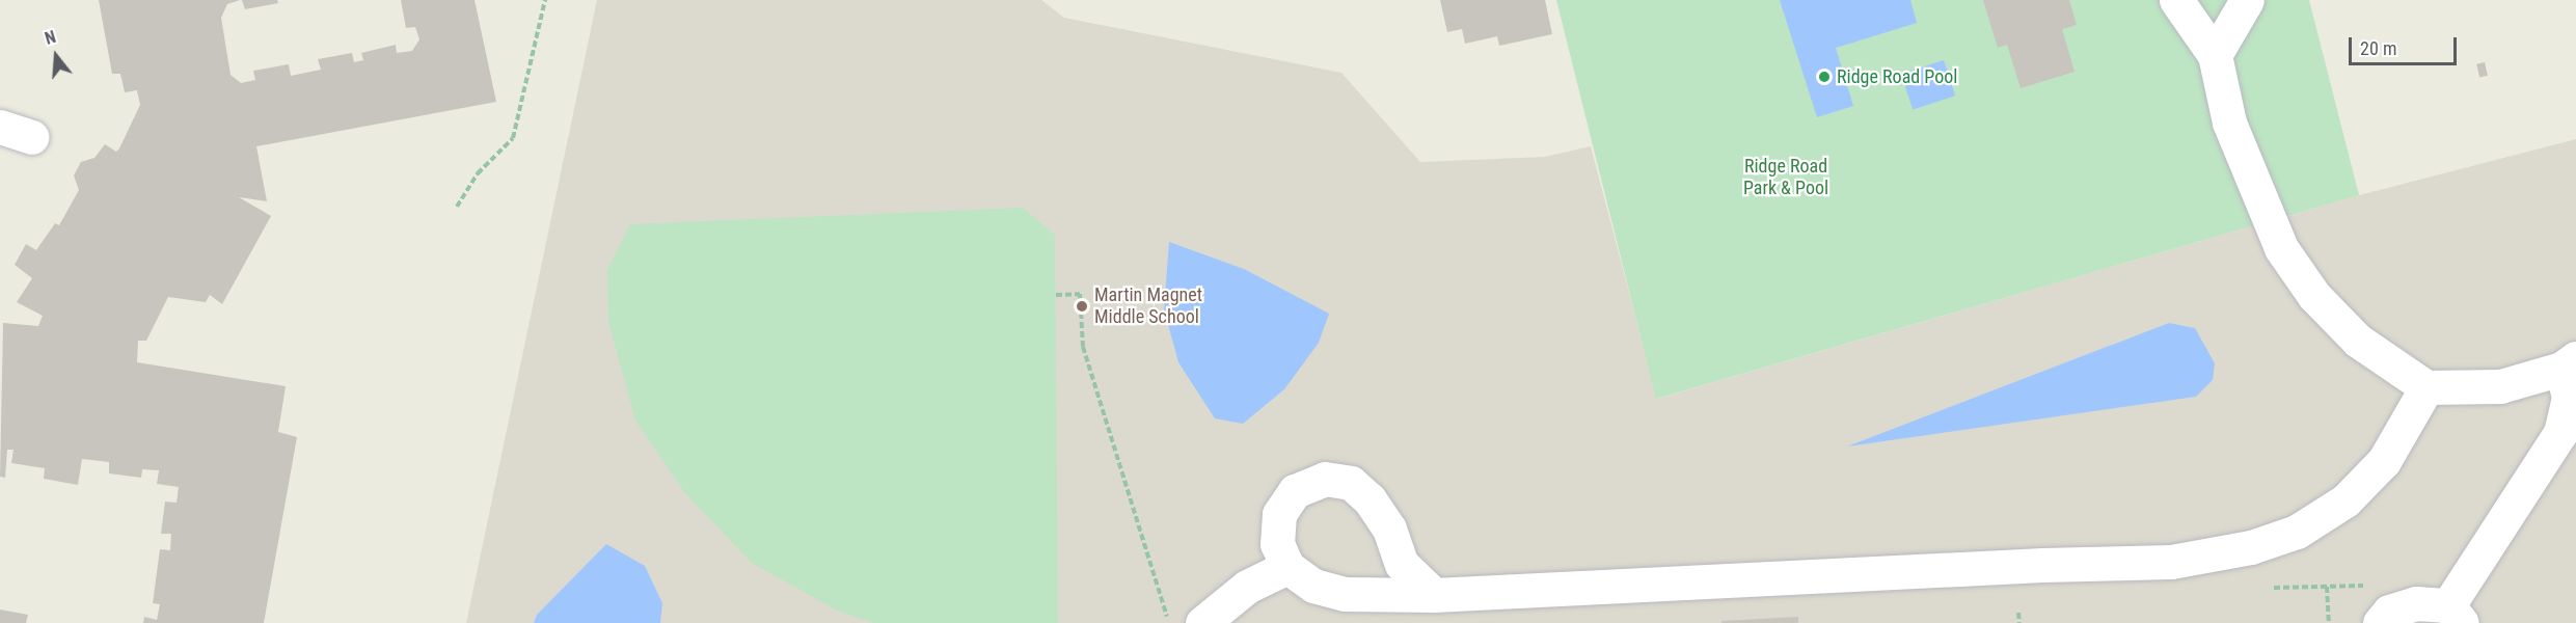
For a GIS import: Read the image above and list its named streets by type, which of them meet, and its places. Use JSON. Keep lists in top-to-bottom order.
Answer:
{
  "parks": ["Ridge Road Park & Pool"],
  "places": ["Ridge Road Pool", "Martin Magnet Middle School"],
  "scale_bar": "20 m",
  "north": "top"
}
